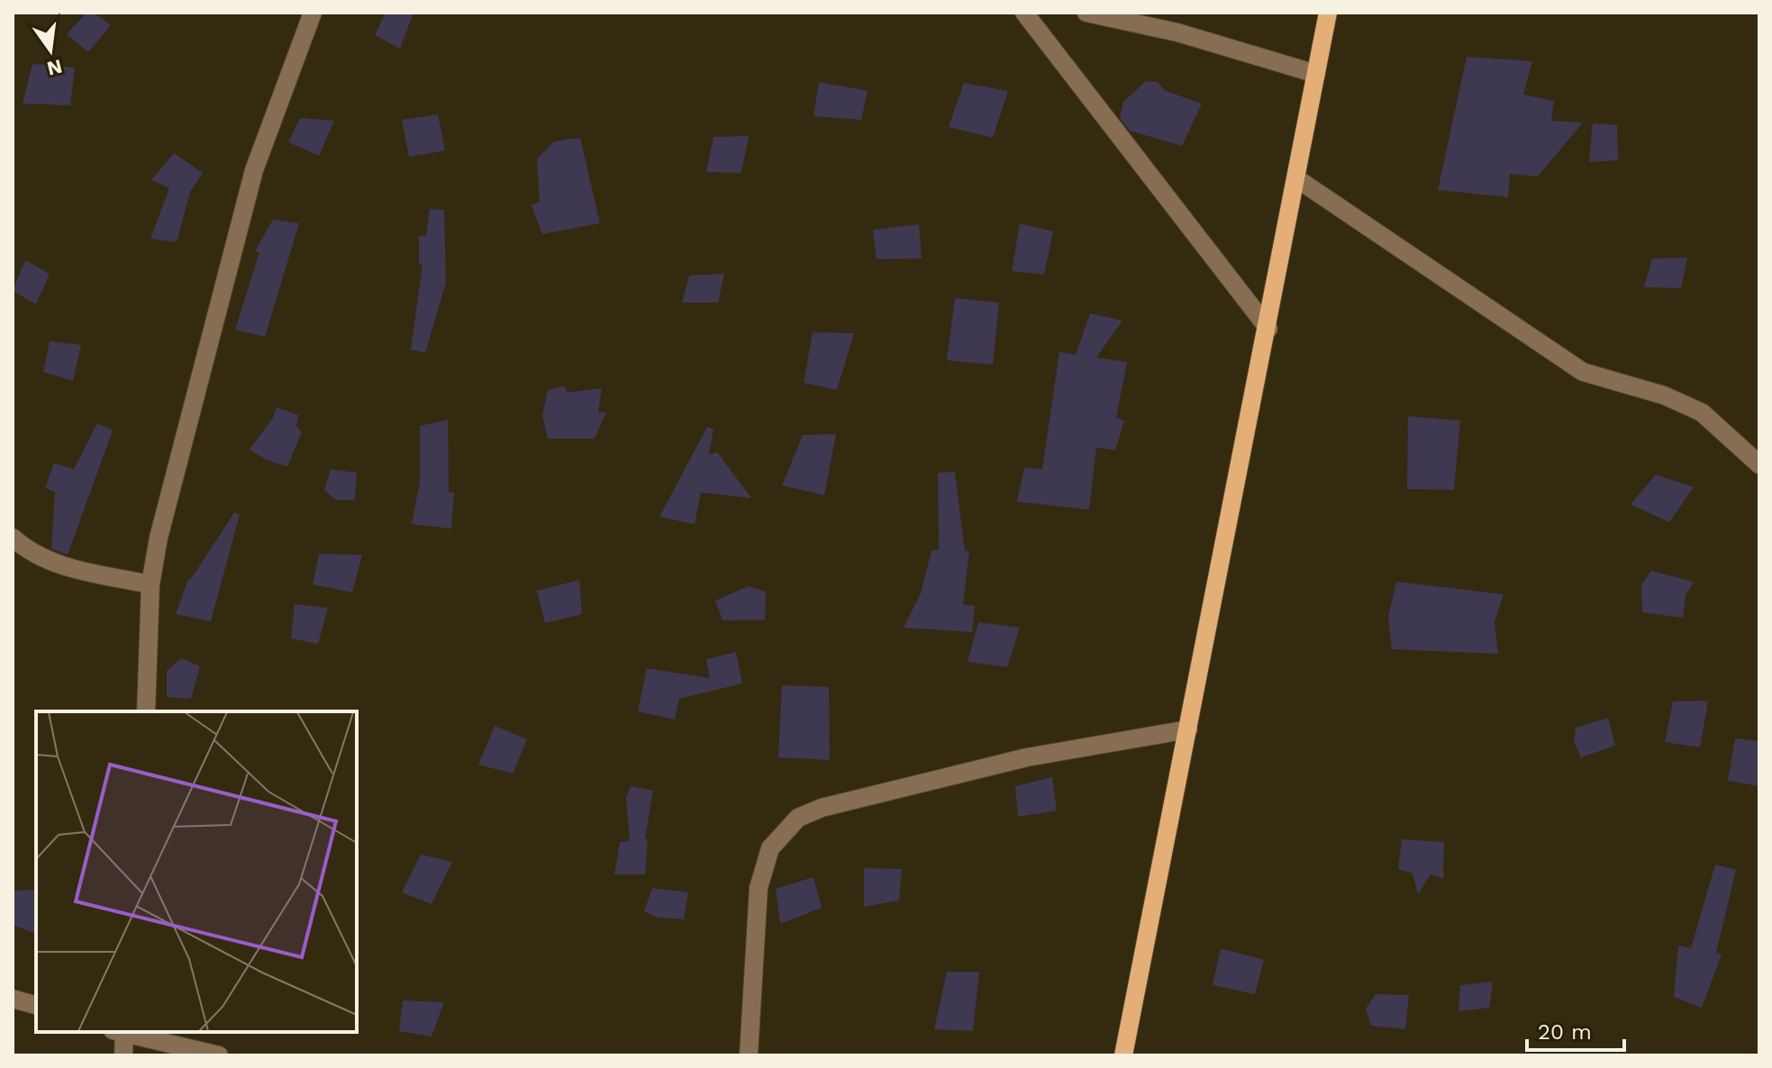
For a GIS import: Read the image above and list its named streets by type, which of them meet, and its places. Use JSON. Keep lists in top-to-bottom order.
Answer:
{
  "scale_bar": "20 m",
  "north": "bottom"
}
